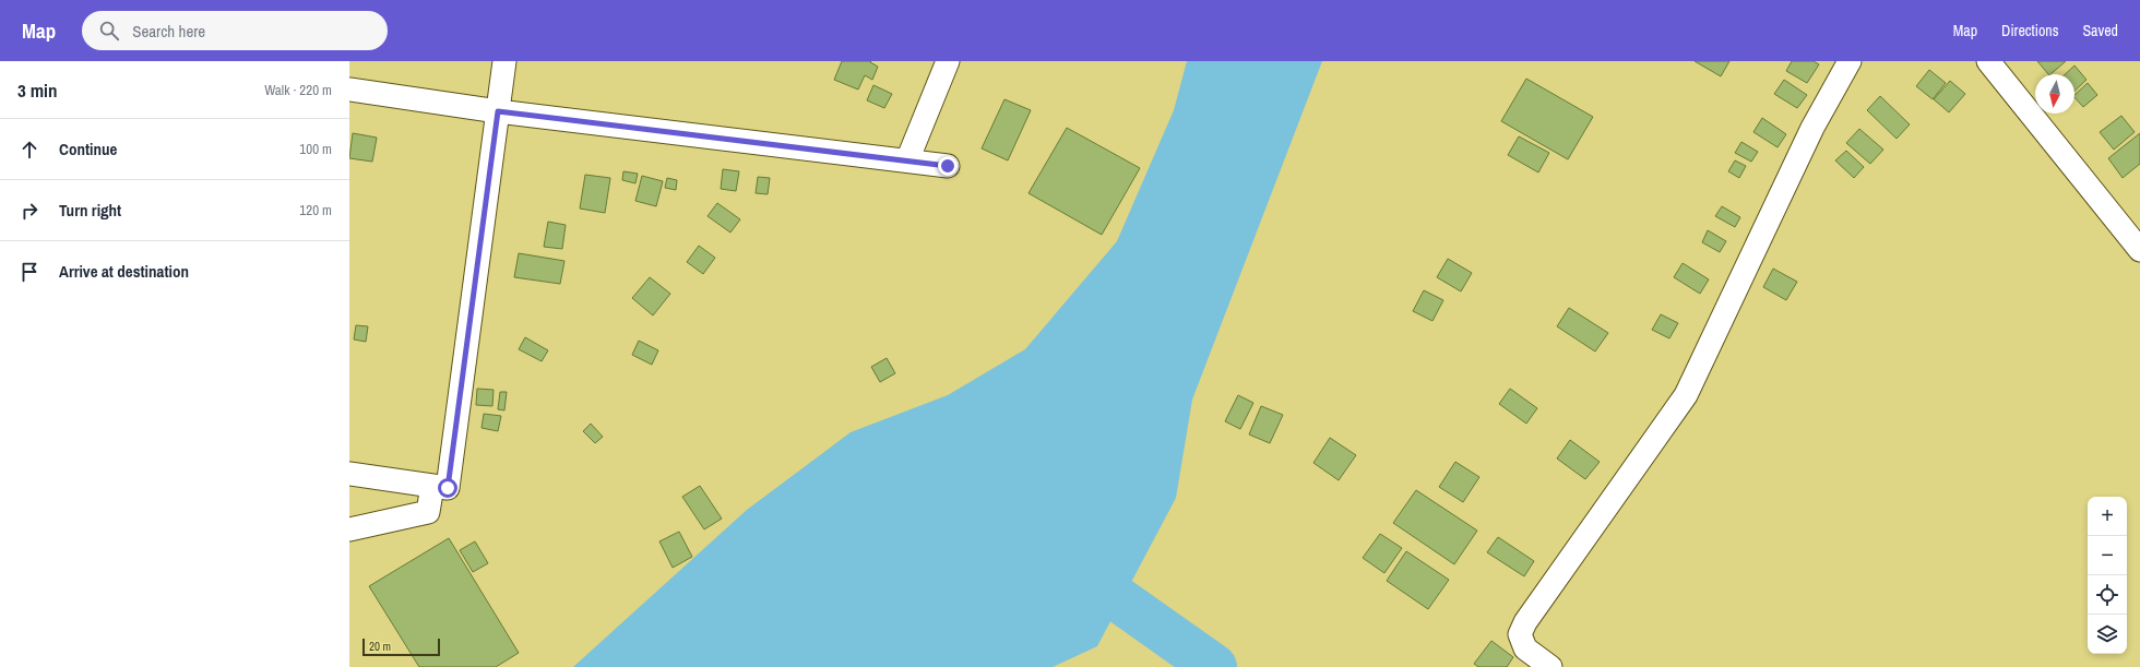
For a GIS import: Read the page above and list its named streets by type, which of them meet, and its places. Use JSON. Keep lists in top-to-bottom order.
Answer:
{
  "scale_bar": "20 m",
  "north": "bottom",
  "page": {
    "header": "Map",
    "search": "Search here",
    "nav": ["Map", "Directions", "Saved"],
    "heading": ["3 min", "Walk · 220 m"],
    "list": [
      ["Continue", "100 m"],
      ["Turn right", "120 m"],
      "Arrive at destination"
    ],
    "map_buttons": ["+", "−"],
    "scale": "20 m"
  }
}
